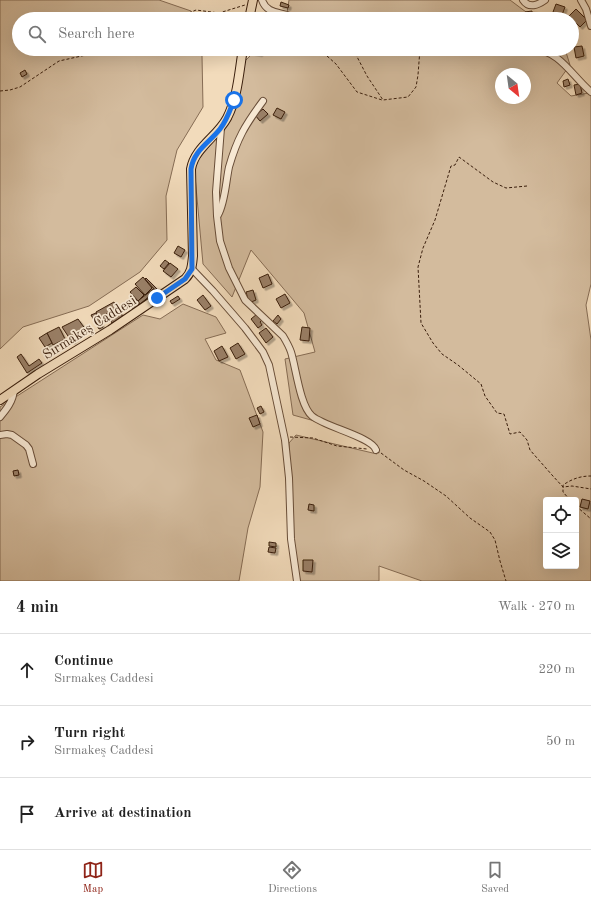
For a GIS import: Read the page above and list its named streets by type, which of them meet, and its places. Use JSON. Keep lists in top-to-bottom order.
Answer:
{
  "streets": {
    "main road": ["Sırmakeş Caddesi"]
  },
  "north": "bottom right",
  "page": {
    "search": "Search here",
    "heading": ["4 min", "Walk · 270 m"],
    "list": [
      ["Continue", "Sırmakeş Caddesi", "220 m"],
      ["Turn right", "Sırmakeş Caddesi", "50 m"],
      "Arrive at destination"
    ],
    "nav": ["Map", "Directions", "Saved"]
  }
}
